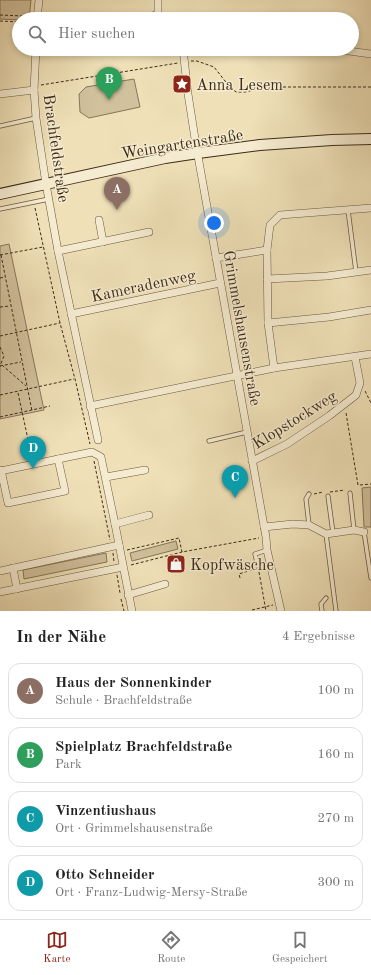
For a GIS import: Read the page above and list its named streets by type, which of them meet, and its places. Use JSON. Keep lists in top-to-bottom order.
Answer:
{
  "streets": {
    "street": [
      "Weingartenstraße",
      "Brachfeldstraße",
      "Kameradenweg",
      "Grimmelshausenstraße",
      "Klopstockweg"
    ]
  },
  "crossings": [
    ["Weingartenstraße", "Brachfeldstraße"],
    ["Weingartenstraße", "Grimmelshausenstraße"],
    ["Brachfeldstraße", "Kameradenweg"],
    ["Kameradenweg", "Grimmelshausenstraße"],
    ["Grimmelshausenstraße", "Klopstockweg"]
  ],
  "places": {
    "place": ["Anna Lesem"],
    "shop": ["Kopfwäsche"]
  },
  "page": {
    "search": "Hier suchen",
    "pins": [
      "B",
      "A",
      "D",
      "C"
    ],
    "heading": ["In der Nähe", "4 Ergebnisse"],
    "list": [
      {
        "mark": "A",
        "name": "Haus der Sonnenkinder",
        "note": "Schule · Brachfeldstraße",
        "value": "100 m"
      },
      {
        "mark": "B",
        "name": "Spielplatz Brachfeldstraße",
        "note": "Park",
        "value": "160 m"
      },
      {
        "mark": "C",
        "name": "Vinzentiushaus",
        "note": "Ort · Grimmelshausenstraße",
        "value": "270 m"
      },
      {
        "mark": "D",
        "name": "Otto Schneider",
        "note": "Ort · Franz-Ludwig-Mersy-Straße",
        "value": "300 m"
      }
    ],
    "nav": ["Karte", "Route", "Gespeichert"]
  }
}
